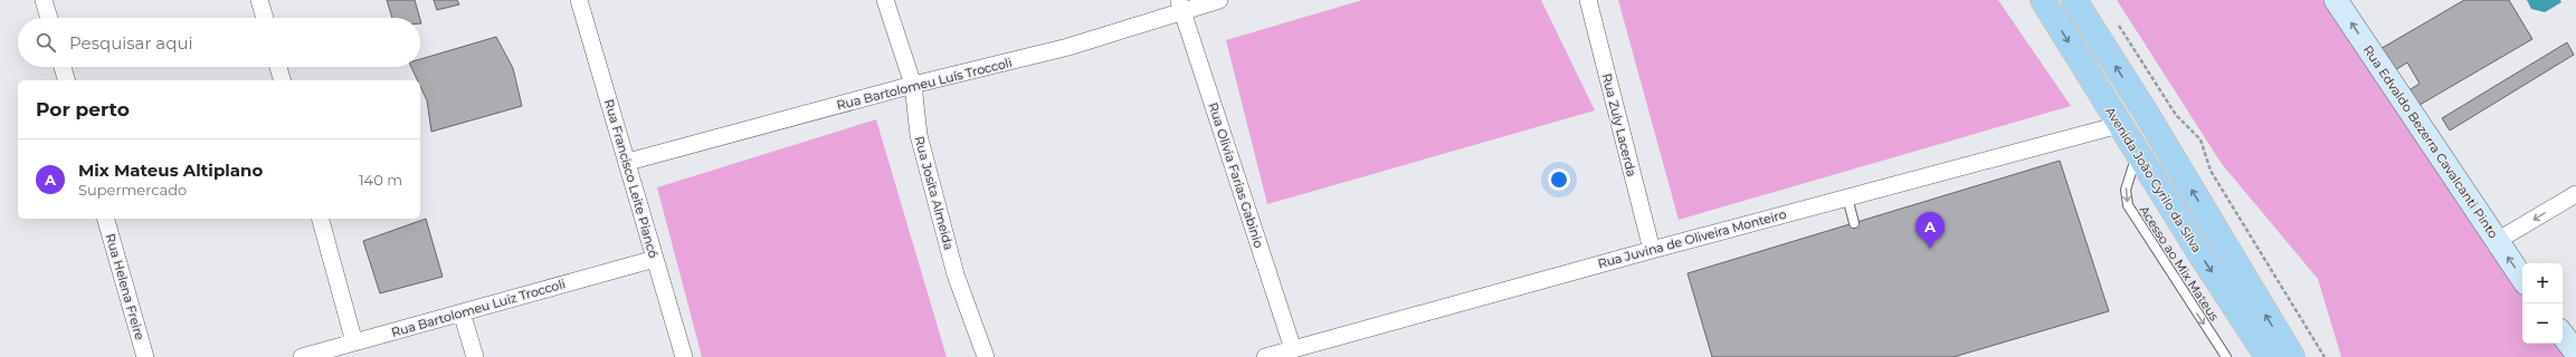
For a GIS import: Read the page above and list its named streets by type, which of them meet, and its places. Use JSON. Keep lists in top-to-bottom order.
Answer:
{
  "streets": {
    "main road": ["Rua Edvaldo Bezerra Cavalcanti Pinto", "Avenida João Cyrilo da Silva"],
    "street": [
      "Rua Bartolomeu Luís Troccoli",
      "Rua Zuly Lacerda",
      "Rua Olivia Farias Gabinio",
      "Rua Francisco Leite Piancó",
      "Rua Josita Almeida",
      "Rua Juvina de Oliveira Monteiro",
      "Rua Helena Freire",
      "Rua Bartolomeu Luiz Troccoli"
    ],
    "lane": ["Acesso ao Mix Mateus"]
  },
  "crossings": [
    ["Rua Bartolomeu Luís Troccoli", "Rua Olivia Farias Gabinio"],
    ["Rua Bartolomeu Luís Troccoli", "Rua Francisco Leite Piancó"],
    ["Rua Bartolomeu Luís Troccoli", "Rua Josita Almeida"],
    ["Rua Zuly Lacerda", "Rua Juvina de Oliveira Monteiro"],
    ["Rua Olivia Farias Gabinio", "Rua Juvina de Oliveira Monteiro"],
    ["Rua Francisco Leite Piancó", "Rua Bartolomeu Luiz Troccoli"],
    ["Avenida João Cyrilo da Silva", "Rua Juvina de Oliveira Monteiro"],
    ["Avenida João Cyrilo da Silva", "Acesso ao Mix Mateus"]
  ],
  "one_way": ["Rua Edvaldo Bezerra Cavalcanti Pinto", "Acesso ao Mix Mateus"],
  "page": {
    "search": "Pesquisar aqui",
    "heading": "Por perto",
    "list": [
      {
        "mark": "A",
        "name": "Mix Mateus Altiplano",
        "note": "Supermercado",
        "value": "140 m"
      }
    ],
    "pins": "A",
    "map_buttons": ["+", "−"]
  }
}
